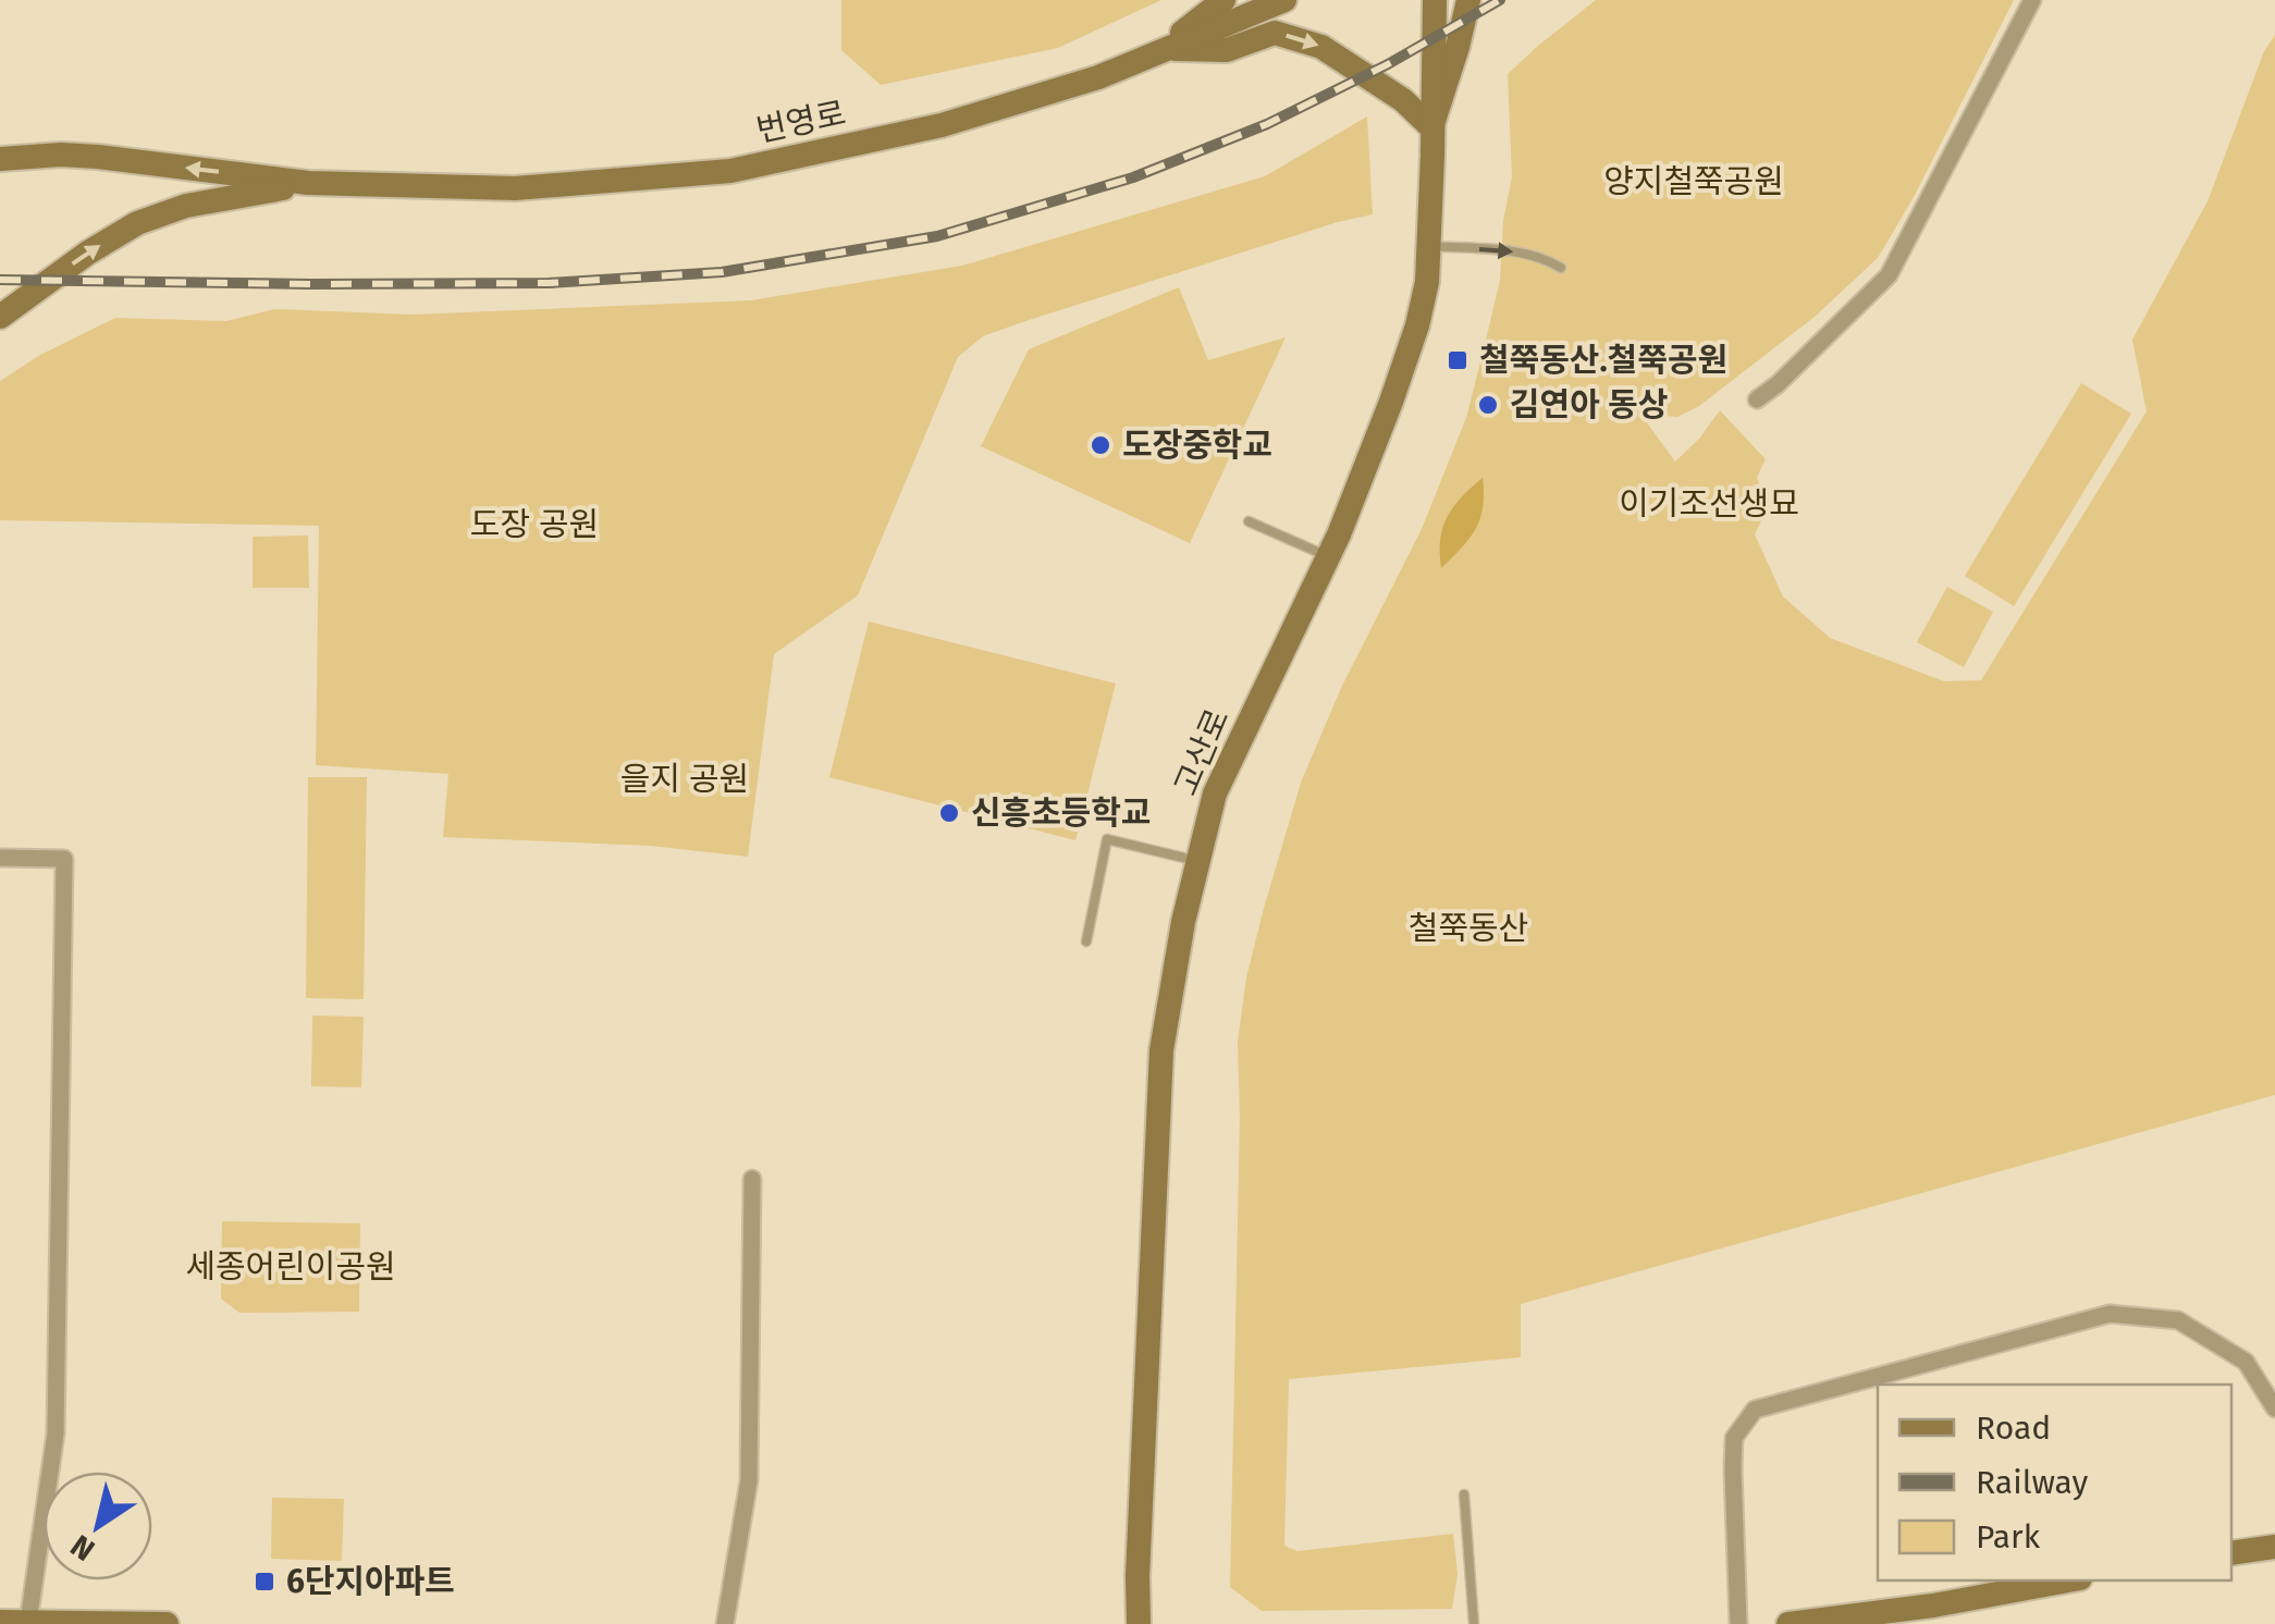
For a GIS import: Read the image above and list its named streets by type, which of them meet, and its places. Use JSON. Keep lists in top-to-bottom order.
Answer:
{
  "streets": {
    "street": ["번영로", "고산로"]
  },
  "parks": [
    "양지철쭉공원",
    "이기조선생묘",
    "도장 공원",
    "을지 공원",
    "철쭉동산",
    "세종어린이공원"
  ],
  "places": {
    "transit": ["철쭉동산.철쭉공원", "6단지아파트"],
    "other": ["김연아 동상", "도장중학교", "신흥초등학교"]
  },
  "legend": ["Road", "Railway", "Park"],
  "north": "bottom left"
}
